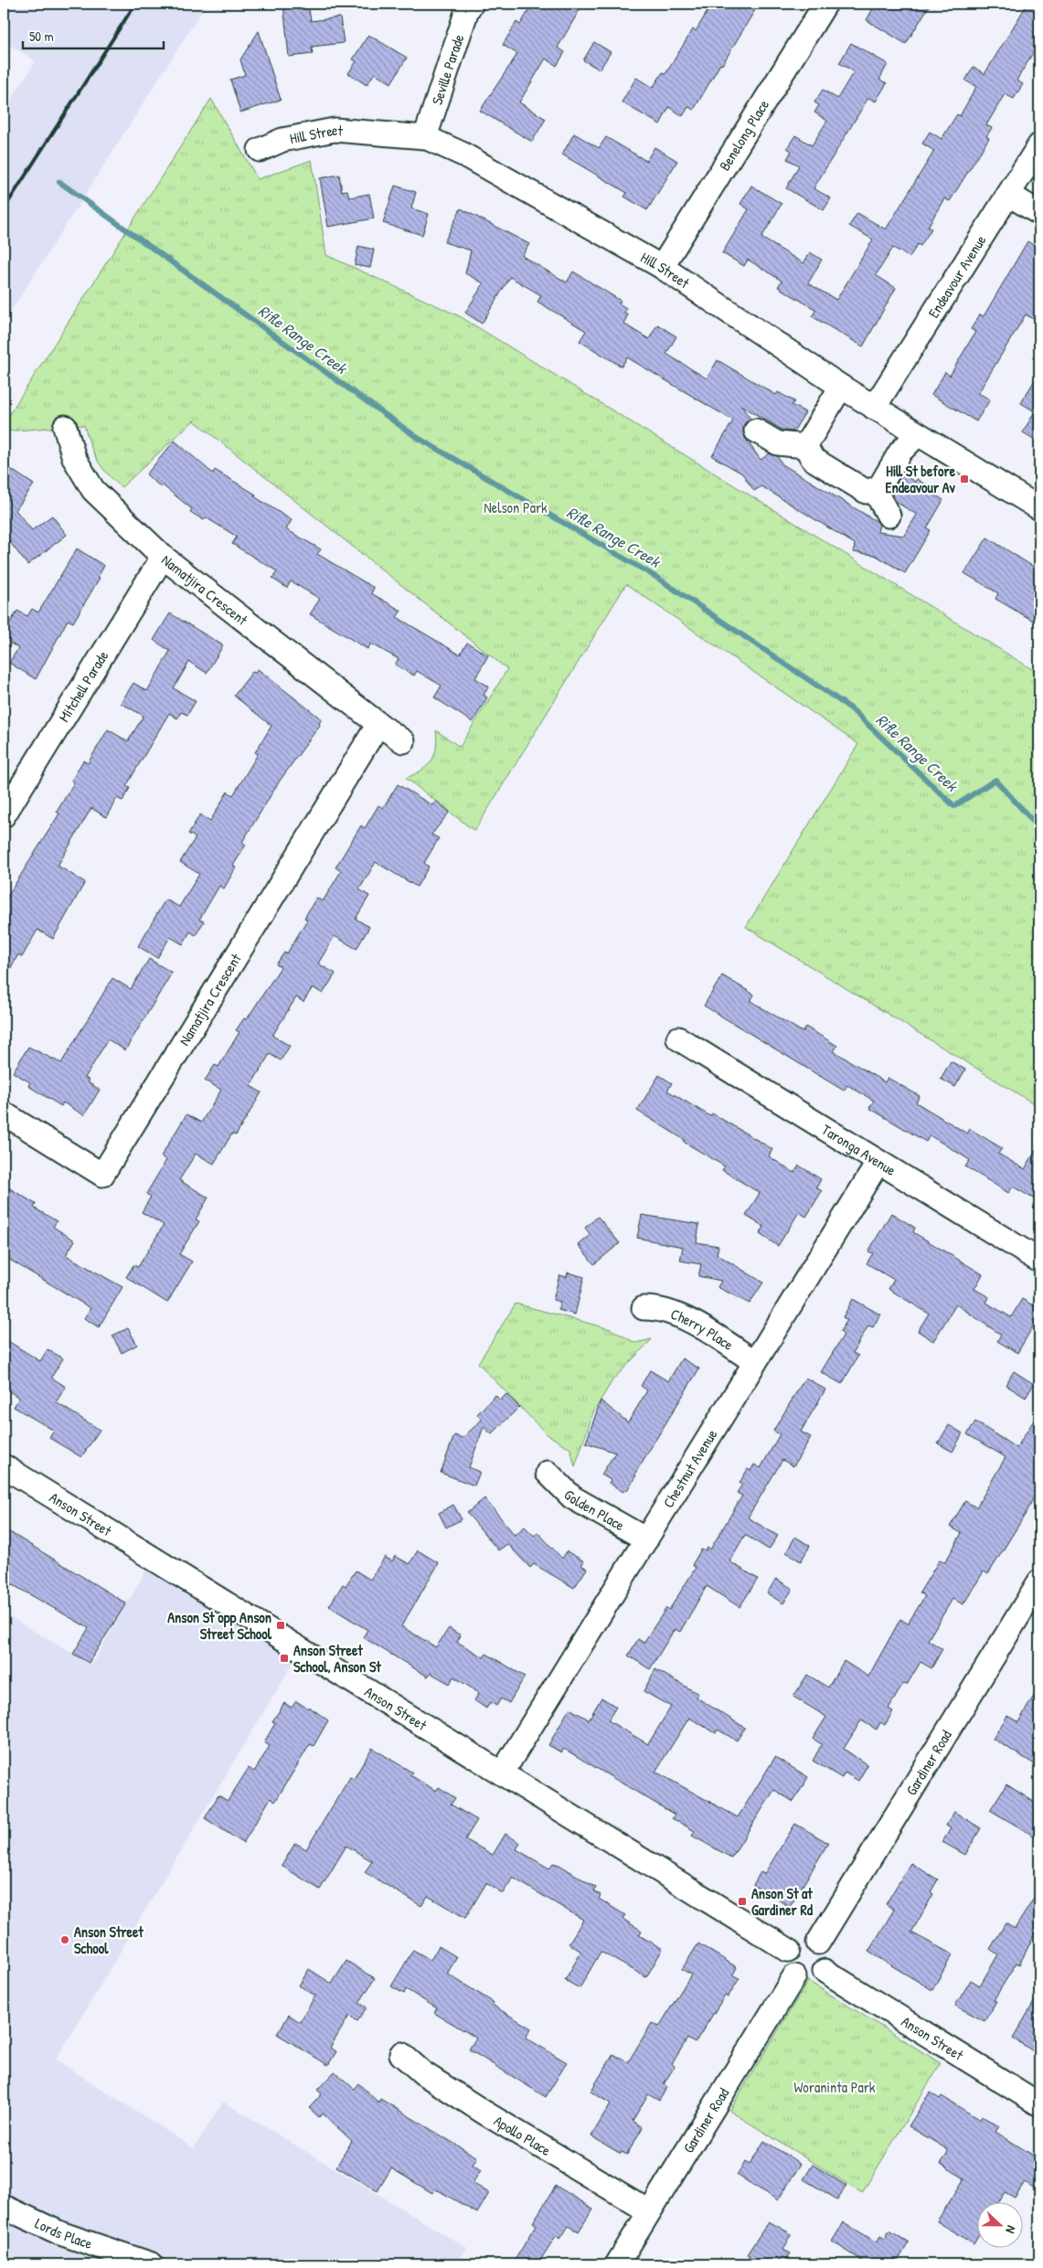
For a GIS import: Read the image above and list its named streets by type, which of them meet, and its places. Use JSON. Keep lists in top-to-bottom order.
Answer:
{
  "streets": {
    "street": [
      "Seville Parade",
      "Hill Street",
      "Benelong Place",
      "Endeavour Avenue",
      "Namatjira Crescent",
      "Mitchell Parade",
      "Taronga Avenue",
      "Cherry Place",
      "Chestnut Avenue",
      "Golden Place",
      "Anson Street",
      "Gardiner Road",
      "Apollo Place",
      "Lords Place"
    ]
  },
  "crossings": [
    ["Seville Parade", "Hill Street"],
    ["Hill Street", "Benelong Place"],
    ["Hill Street", "Endeavour Avenue"],
    ["Namatjira Crescent", "Mitchell Parade"],
    ["Taronga Avenue", "Chestnut Avenue"],
    ["Cherry Place", "Chestnut Avenue"],
    ["Chestnut Avenue", "Golden Place"],
    ["Chestnut Avenue", "Anson Street"],
    ["Anson Street", "Gardiner Road"],
    ["Gardiner Road", "Apollo Place"]
  ],
  "water": ["Rifle Range Creek"],
  "parks": ["Nelson Park", "Woraninta Park"],
  "places": {
    "transit": [
      "Hill St before Endeavour Av",
      "Anson St opp Anson Street School",
      "Anson Street School, Anson St",
      "Anson St at Gardiner Rd"
    ],
    "other": ["Anson Street School"]
  },
  "scale_bar": "50 m",
  "north": "right"
}
